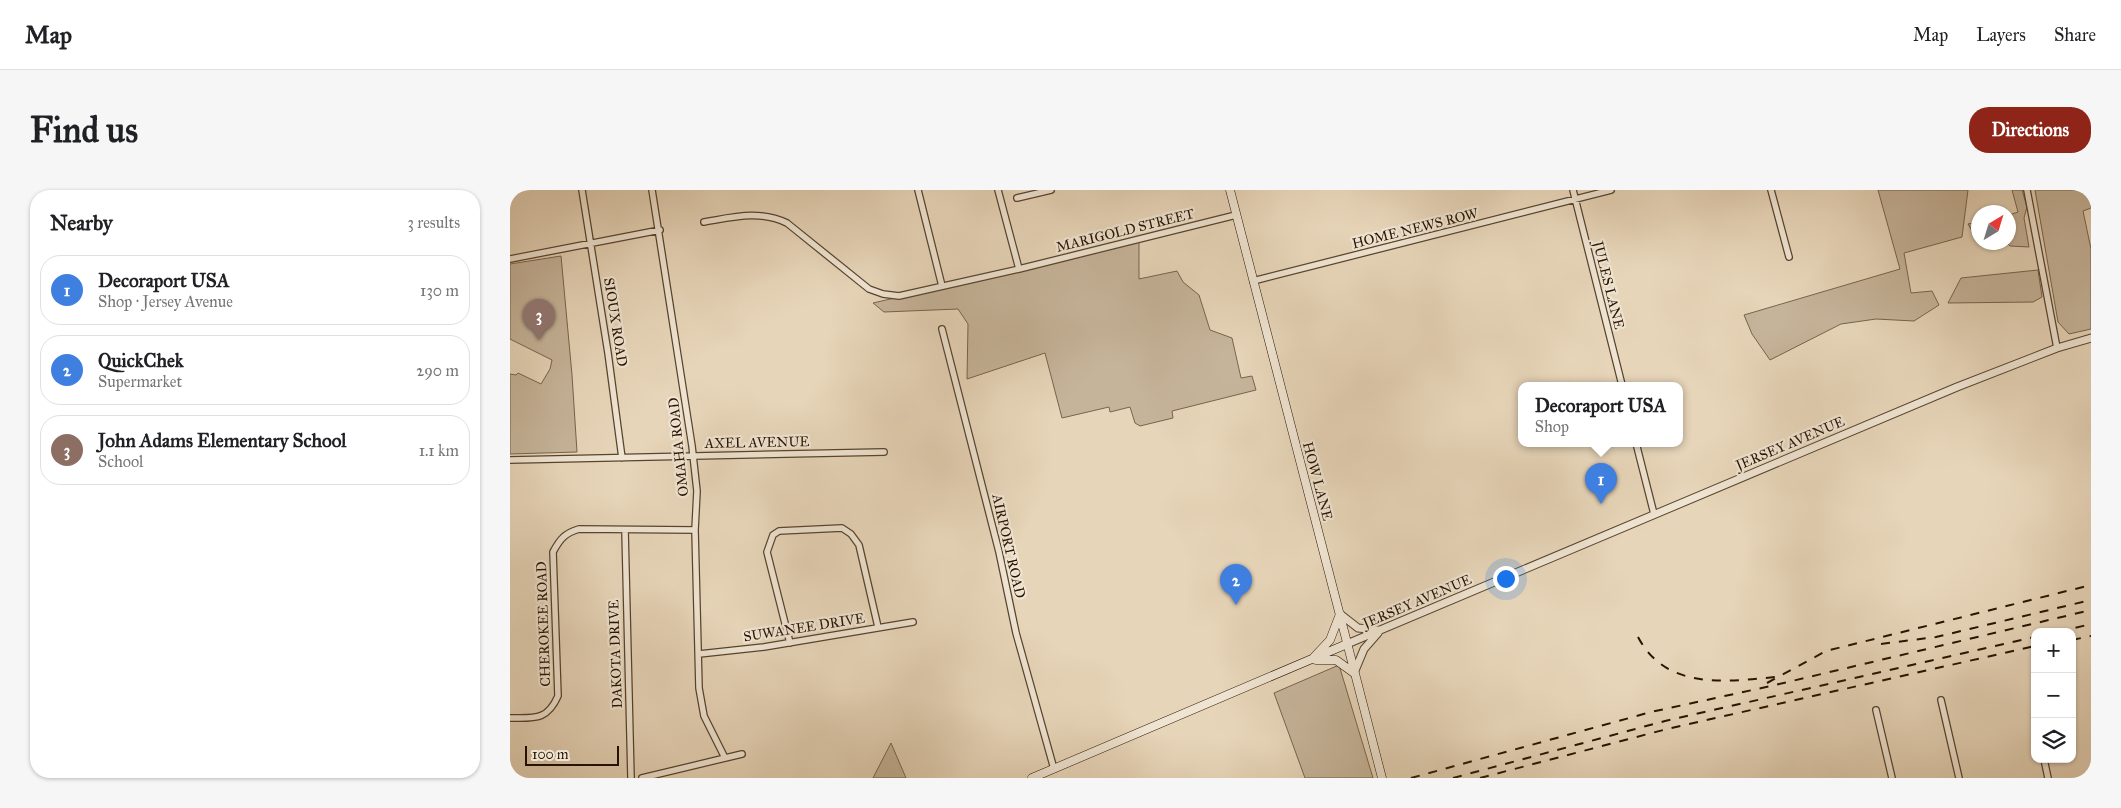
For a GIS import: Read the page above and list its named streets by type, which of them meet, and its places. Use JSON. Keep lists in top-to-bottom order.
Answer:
{
  "streets": {
    "main road": ["JERSEY AVENUE", "HOW LANE"],
    "street": [
      "HOME NEWS ROW",
      "MARIGOLD STREET",
      "JULES LANE",
      "SIOUX ROAD",
      "AXEL AVENUE",
      "OMAHA ROAD",
      "AIRPORT ROAD",
      "CHEROKEE ROAD",
      "SUWANEE DRIVE",
      "DAKOTA DRIVE"
    ]
  },
  "crossings": [
    ["HOME NEWS ROW", "JULES LANE"],
    ["HOME NEWS ROW", "HOW LANE"],
    ["MARIGOLD STREET", "HOW LANE"],
    ["SIOUX ROAD", "AXEL AVENUE"],
    ["AXEL AVENUE", "OMAHA ROAD"],
    ["JERSEY AVENUE", "HOW LANE"],
    ["JERSEY AVENUE", "AIRPORT ROAD"],
    ["OMAHA ROAD", "SUWANEE DRIVE"],
    ["CHEROKEE ROAD", "DAKOTA DRIVE"]
  ],
  "scale_bar": "100 m",
  "north": "top right",
  "page": {
    "header": "Map",
    "nav": ["Map", "Layers", "Share"],
    "buttons": "Directions",
    "title": "Find us",
    "heading": ["Nearby", "3 results"],
    "list": [
      {
        "mark": "1",
        "name": "Decoraport USA",
        "note": "Shop · Jersey Avenue",
        "value": "130 m"
      },
      {
        "mark": "2",
        "name": "QuickChek",
        "note": "Supermarket",
        "value": "290 m"
      },
      {
        "mark": "3",
        "name": "John Adams Elementary School",
        "note": "School",
        "value": "1.1 km"
      }
    ],
    "pins": ["3", "1", "2"],
    "popup": ["Decoraport USA", "Shop"],
    "map_buttons": ["+", "−"],
    "scale": "100 m"
  }
}
